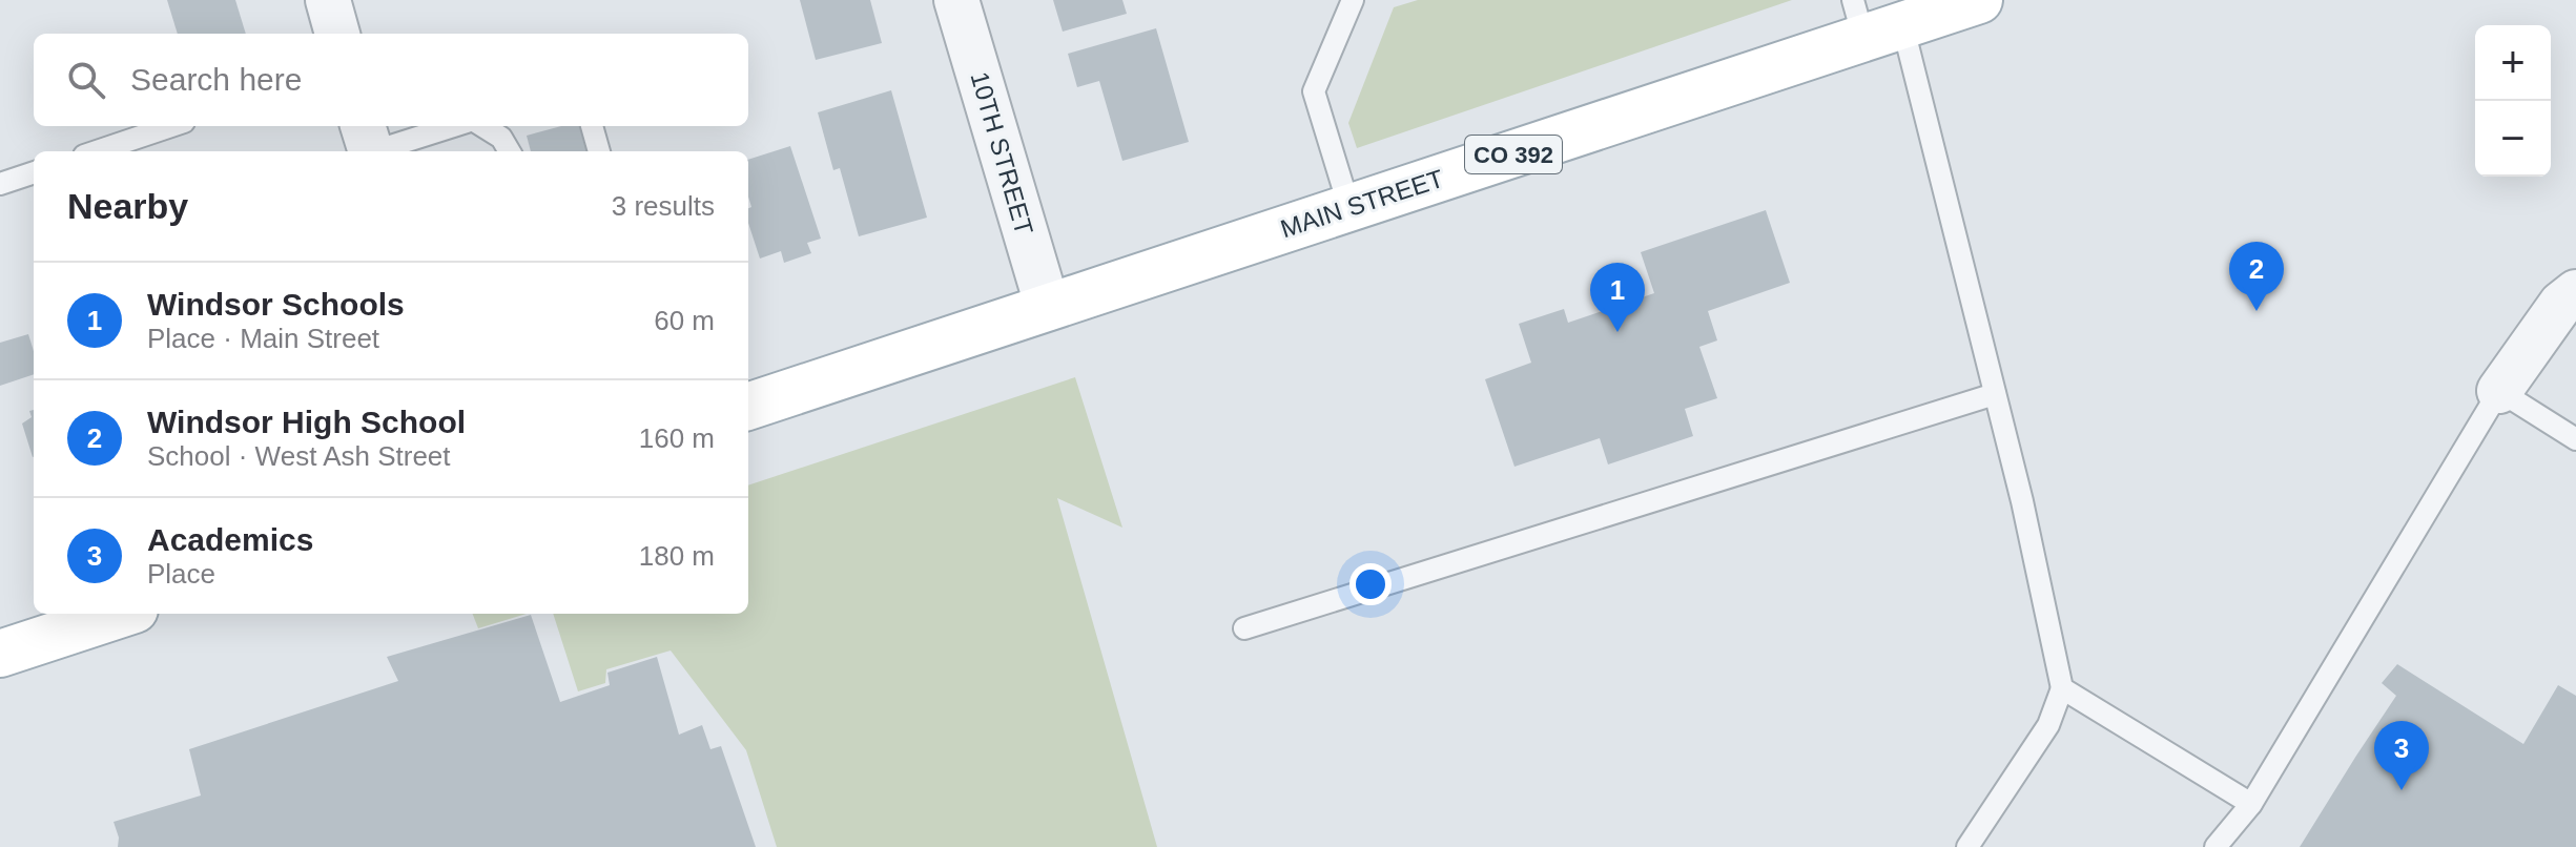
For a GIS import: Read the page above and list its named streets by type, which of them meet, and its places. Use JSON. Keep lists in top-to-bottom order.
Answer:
{
  "streets": {
    "main road": ["CO 392", "MAIN STREET"],
    "street": ["10TH STREET"]
  },
  "crossings": [
    ["10TH STREET", "MAIN STREET"]
  ],
  "page": {
    "map_buttons": ["+", "−"],
    "search": "Search here",
    "heading": ["Nearby", "3 results"],
    "pins": ["2", "1", "3"],
    "list": [
      {
        "mark": "1",
        "name": "Windsor Schools",
        "note": "Place · Main Street",
        "value": "60 m"
      },
      {
        "mark": "2",
        "name": "Windsor High School",
        "note": "School · West Ash Street",
        "value": "160 m"
      },
      {
        "mark": "3",
        "name": "Academics",
        "note": "Place",
        "value": "180 m"
      }
    ]
  }
}
